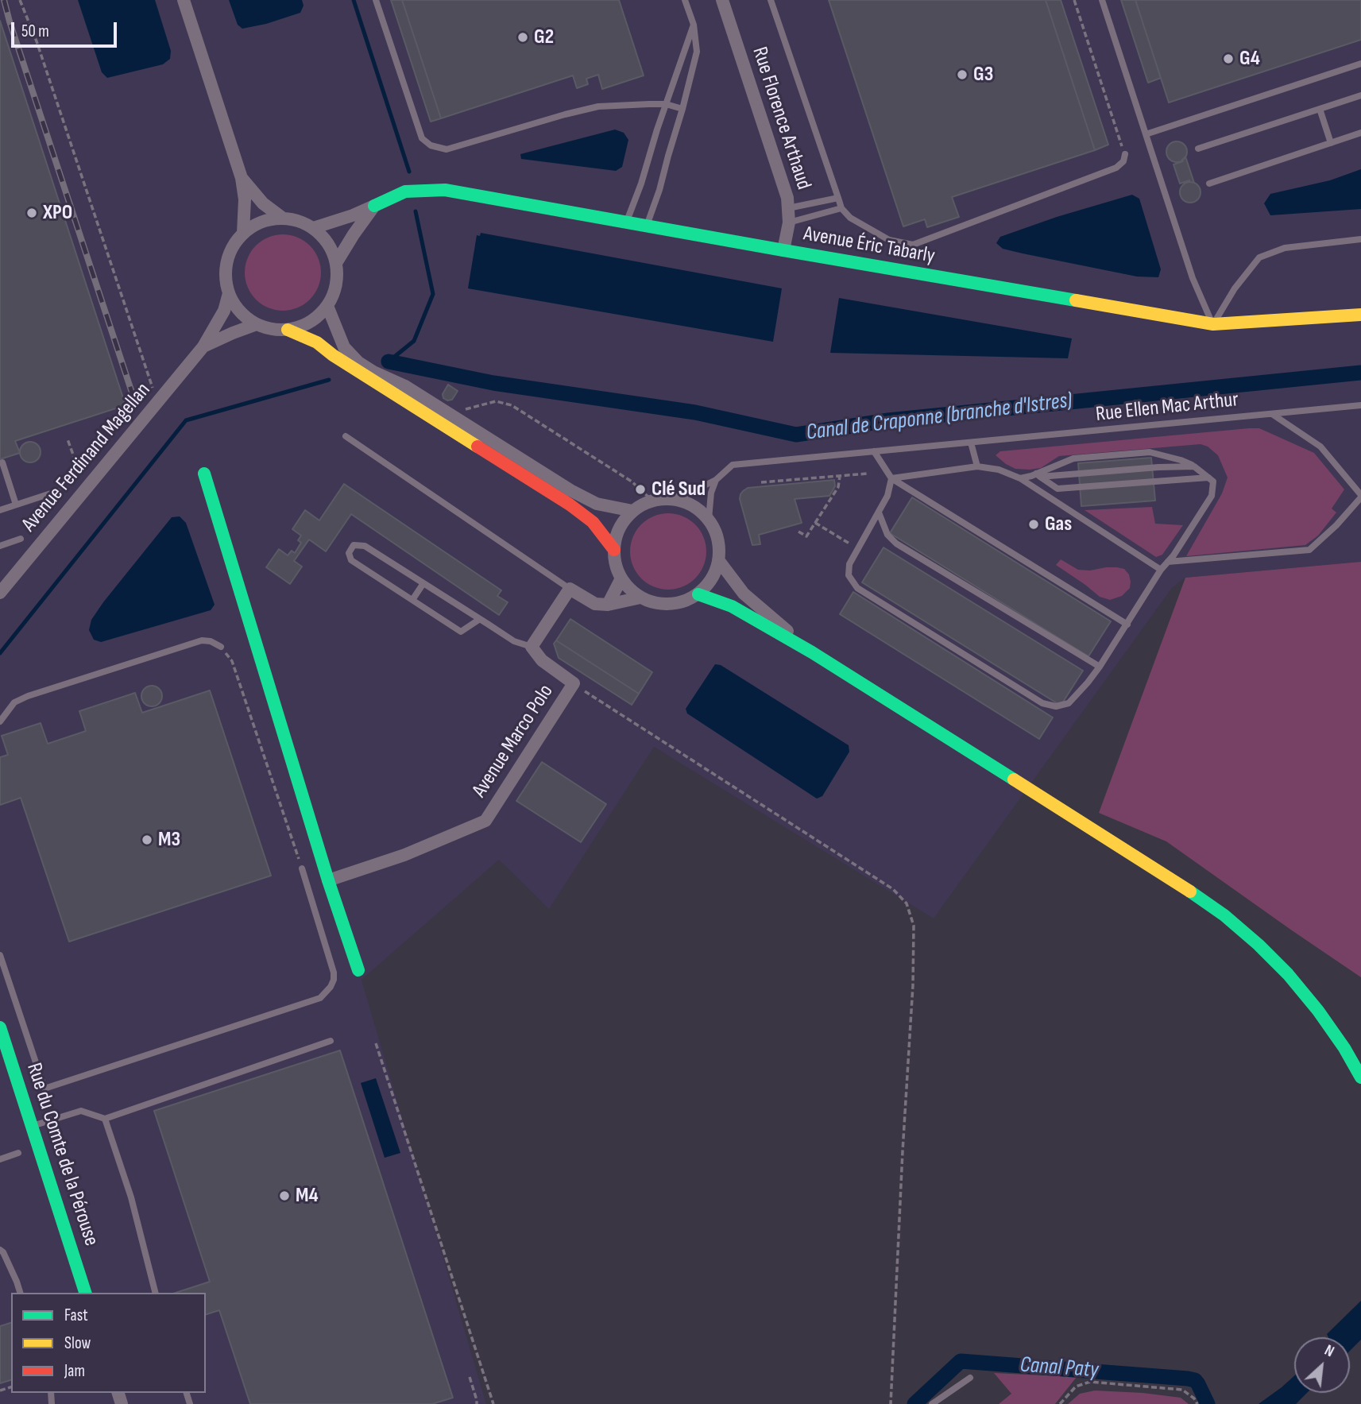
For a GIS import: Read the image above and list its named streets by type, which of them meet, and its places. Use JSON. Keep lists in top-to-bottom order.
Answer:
{
  "streets": {
    "street": [
      "Rue Florence Arthaud",
      "Avenue Éric Tabarly",
      "Avenue Ferdinand Magellan",
      "Avenue Marco Polo",
      "Rue du Comte de la Pérouse"
    ],
    "lane": ["Rue Ellen Mac Arthur"]
  },
  "crossings": [
    ["Rue Florence Arthaud", "Avenue Éric Tabarly"],
    ["Avenue Éric Tabarly", "Avenue Ferdinand Magellan"]
  ],
  "water": ["Canal de Craponne (branche d'Istres)", "Canal Paty"],
  "places": [
    "G2",
    "G4",
    "G3",
    "XPO",
    "Clé Sud",
    "Gas",
    "M3",
    "M4"
  ],
  "legend": ["Fast", "Slow", "Jam"],
  "scale_bar": "50 m",
  "north": "top right"
}
